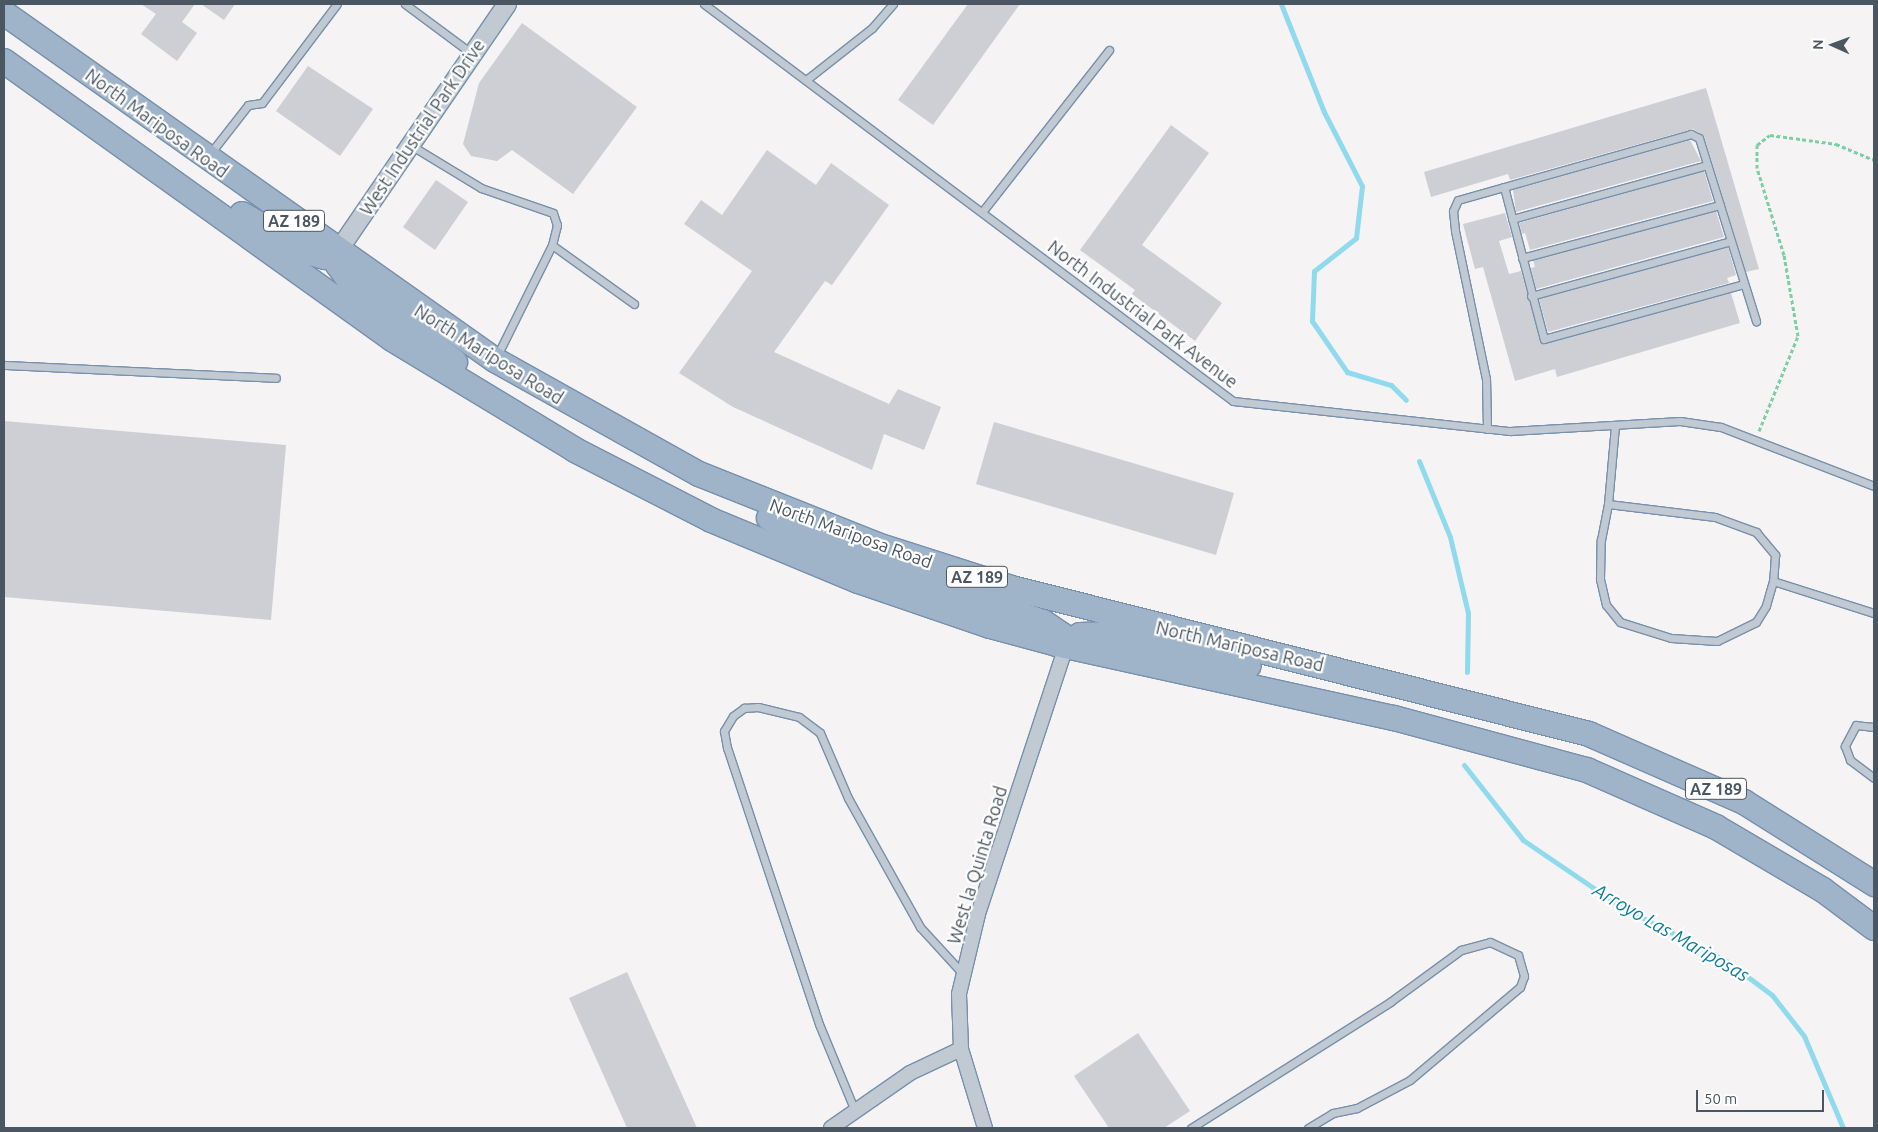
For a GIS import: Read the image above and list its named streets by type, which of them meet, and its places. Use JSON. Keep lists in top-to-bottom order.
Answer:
{
  "streets": {
    "highway": ["North Mariposa Road", "AZ 189"],
    "street": ["West Industrial Park Drive", "West la Quinta Road"],
    "lane": ["North Industrial Park Avenue"]
  },
  "crossings": [
    ["North Mariposa Road", "West Industrial Park Drive"],
    ["North Mariposa Road", "West la Quinta Road"]
  ],
  "water": ["Arroyo Las Mariposas"],
  "scale_bar": "50 m",
  "north": "left"
}
